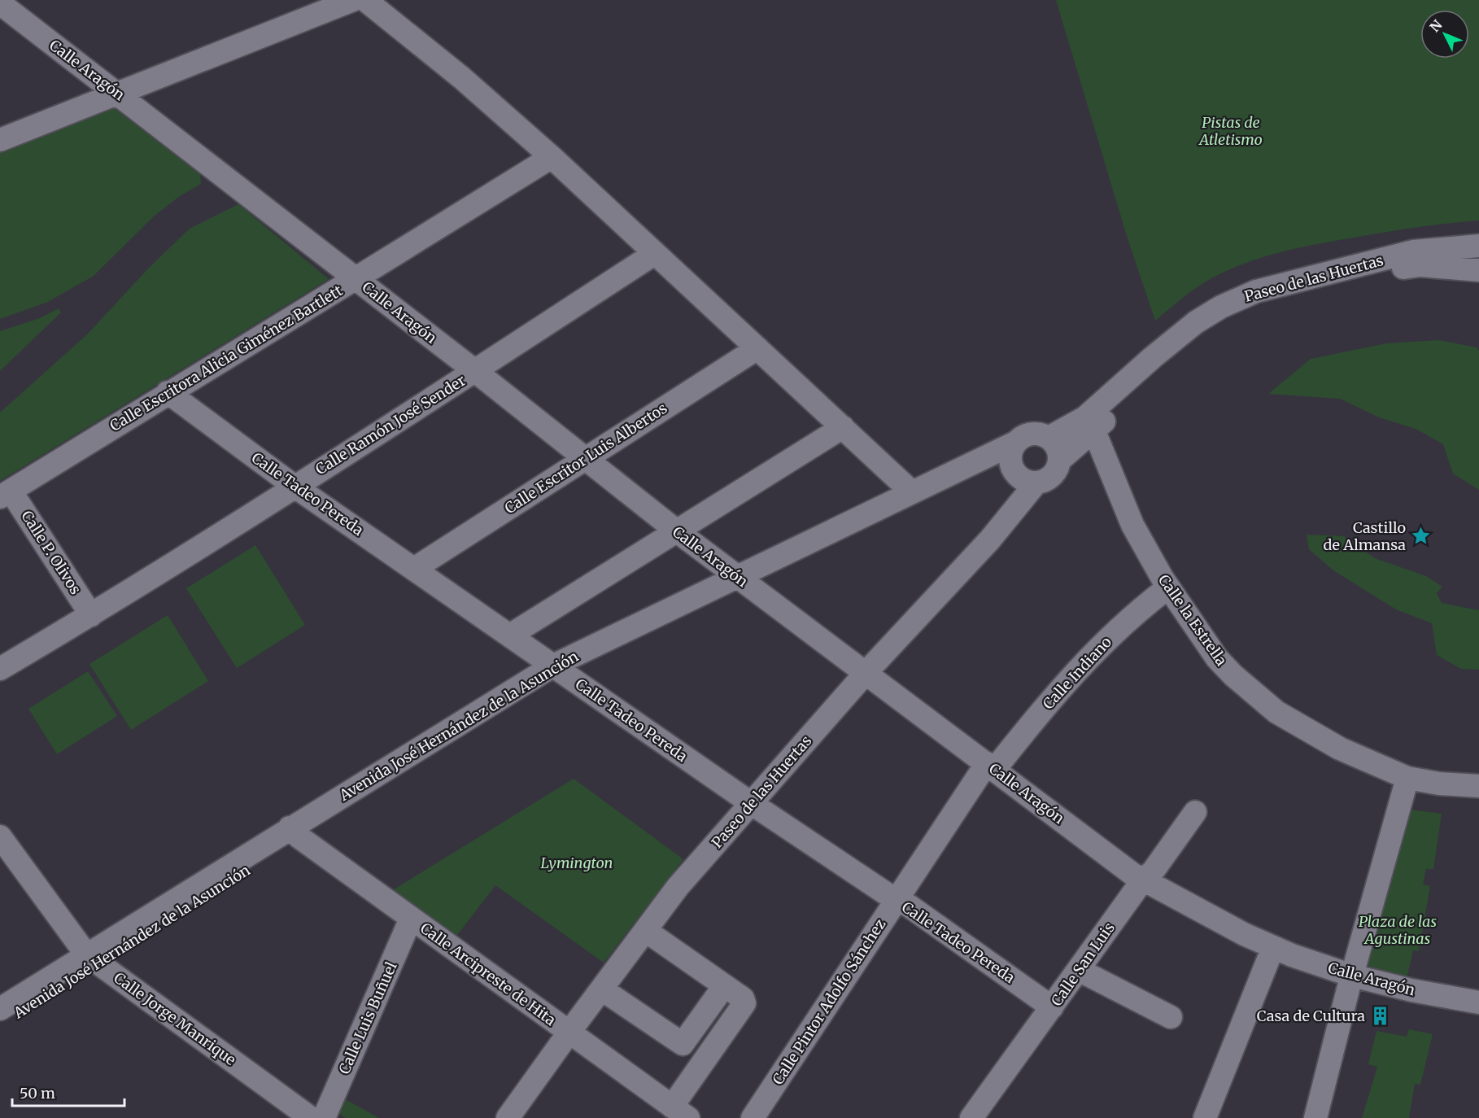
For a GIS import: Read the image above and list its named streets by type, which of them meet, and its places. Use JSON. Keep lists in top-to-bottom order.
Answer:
{
  "streets": {
    "street": [
      "Calle Aragón",
      "Paseo de las Huertas",
      "Calle Escritora Alicia Giménez Bartlett",
      "Calle Ramón José Sender",
      "Calle Escritor Luis Albertos",
      "Calle Tadeo Pereda",
      "Calle P. Olivos",
      "Calle la Estrella",
      "Calle Indiano",
      "Avenida José Hernández de la Asunción",
      "Calle San Luis",
      "Calle Arcipreste de Hita",
      "Calle Pintor Adolfo Sánchez",
      "Calle Luis Buñuel",
      "Calle Jorge Manrique"
    ]
  },
  "crossings": [
    ["Calle Aragón", "Paseo de las Huertas"],
    ["Calle Aragón", "Calle Escritora Alicia Giménez Bartlett"],
    ["Calle Aragón", "Calle Ramón José Sender"],
    ["Calle Aragón", "Calle Escritor Luis Albertos"],
    ["Calle Aragón", "Calle Indiano"],
    ["Calle Aragón", "Avenida José Hernández de la Asunción"],
    ["Calle Aragón", "Calle San Luis"],
    ["Calle Aragón", "Calle Pintor Adolfo Sánchez"],
    ["Paseo de las Huertas", "Calle Tadeo Pereda"],
    ["Paseo de las Huertas", "Calle la Estrella"],
    ["Paseo de las Huertas", "Avenida José Hernández de la Asunción"],
    ["Paseo de las Huertas", "Calle Arcipreste de Hita"],
    ["Calle Escritora Alicia Giménez Bartlett", "Calle Tadeo Pereda"],
    ["Calle Escritora Alicia Giménez Bartlett", "Calle P. Olivos"],
    ["Calle Ramón José Sender", "Calle Tadeo Pereda"],
    ["Calle Ramón José Sender", "Calle P. Olivos"],
    ["Calle Escritor Luis Albertos", "Calle Tadeo Pereda"],
    ["Calle Tadeo Pereda", "Avenida José Hernández de la Asunción"],
    ["Calle Tadeo Pereda", "Calle San Luis"],
    ["Calle Tadeo Pereda", "Calle Pintor Adolfo Sánchez"],
    ["Calle la Estrella", "Calle Indiano"],
    ["Calle Indiano", "Calle Pintor Adolfo Sánchez"],
    ["Avenida José Hernández de la Asunción", "Calle Arcipreste de Hita"],
    ["Avenida José Hernández de la Asunción", "Calle Jorge Manrique"],
    ["Calle Arcipreste de Hita", "Calle Luis Buñuel"]
  ],
  "parks": ["Pistas de Atletismo", "Lymington", "Plaza de las Agustinas"],
  "places": {
    "place": ["Castillo de Almansa"],
    "building": ["Casa de Cultura"]
  },
  "scale_bar": "50 m",
  "north": "top left"
}
